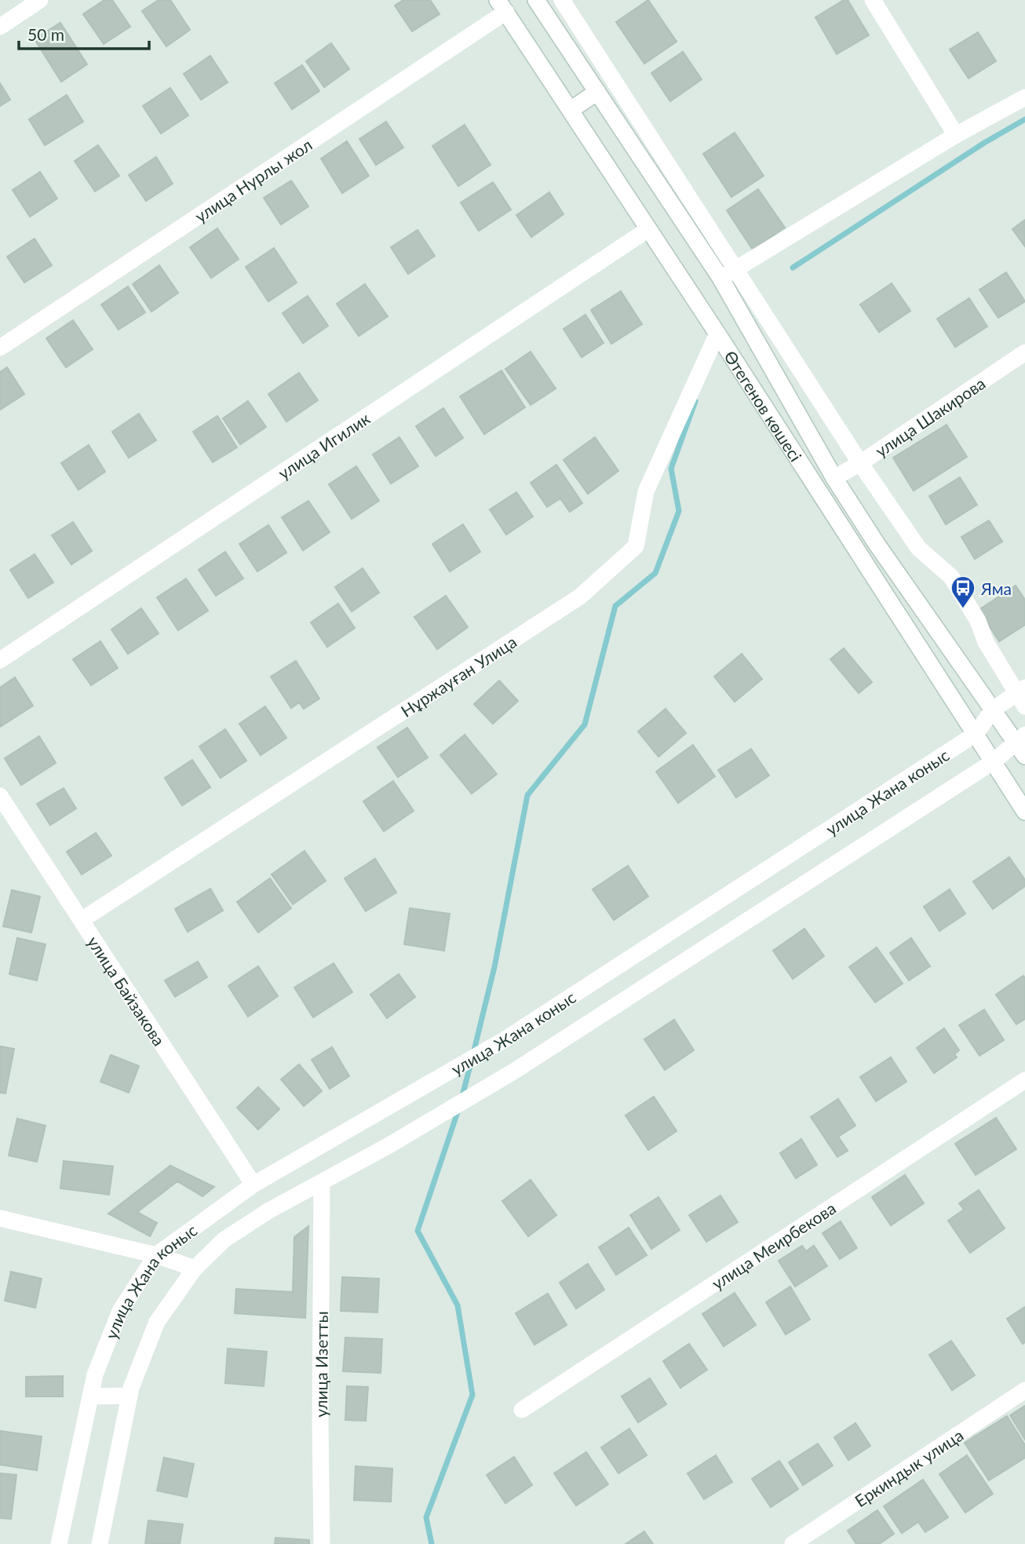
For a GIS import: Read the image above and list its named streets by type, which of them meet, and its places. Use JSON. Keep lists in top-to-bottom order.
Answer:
{
  "streets": {
    "street": [
      "улица Нурлы жол",
      "Өтегенов көшесі",
      "улица Шакирова",
      "улица Игилик",
      "Нұржауған Улица",
      "улица Жана коныс",
      "улица Байзакова",
      "улица Меирбекова",
      "улица Изетты",
      "Еркиндык улица"
    ]
  },
  "crossings": [
    ["улица Нурлы жол", "Өтегенов көшесі"],
    ["Өтегенов көшесі", "улица Шакирова"],
    ["Өтегенов көшесі", "улица Игилик"],
    ["Өтегенов көшесі", "Нұржауған Улица"],
    ["Өтегенов көшесі", "улица Жана коныс"],
    ["Нұржауған Улица", "улица Байзакова"],
    ["улица Жана коныс", "улица Байзакова"],
    ["улица Жана коныс", "улица Изетты"]
  ],
  "places": {
    "bus stop": ["Яма"]
  },
  "scale_bar": "50 m"
}
